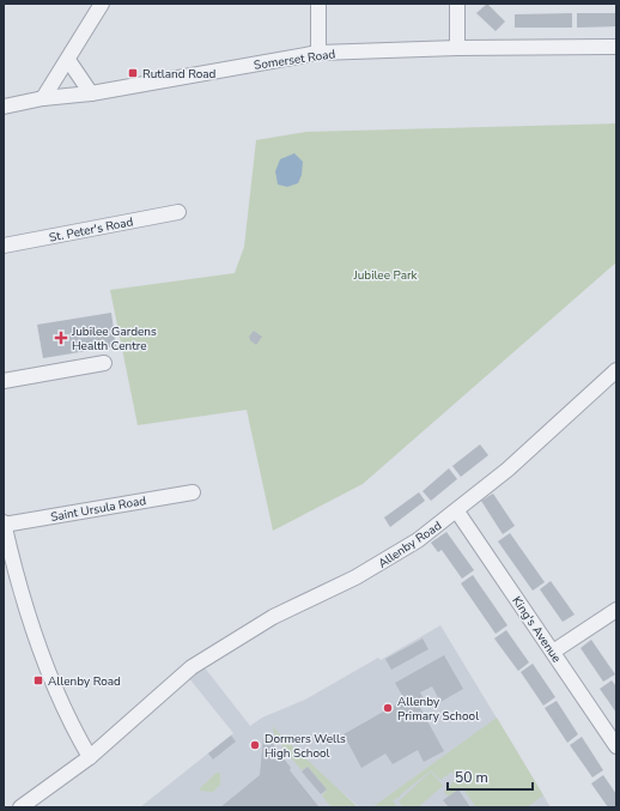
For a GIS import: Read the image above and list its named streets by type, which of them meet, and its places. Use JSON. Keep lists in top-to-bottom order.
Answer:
{
  "streets": {
    "street": [
      "Somerset Road",
      "St. Peter's Road",
      "Saint Ursula Road",
      "Allenby Road",
      "King's Avenue"
    ]
  },
  "crossings": [
    ["Allenby Road", "King's Avenue"]
  ],
  "parks": ["Jubilee Park"],
  "places": {
    "transit": ["Rutland Road", "Allenby Road"],
    "health": ["Jubilee Gardens Health Centre"],
    "other": ["Allenby Primary School", "Dormers Wells High School"]
  },
  "scale_bar": "50 m"
}
